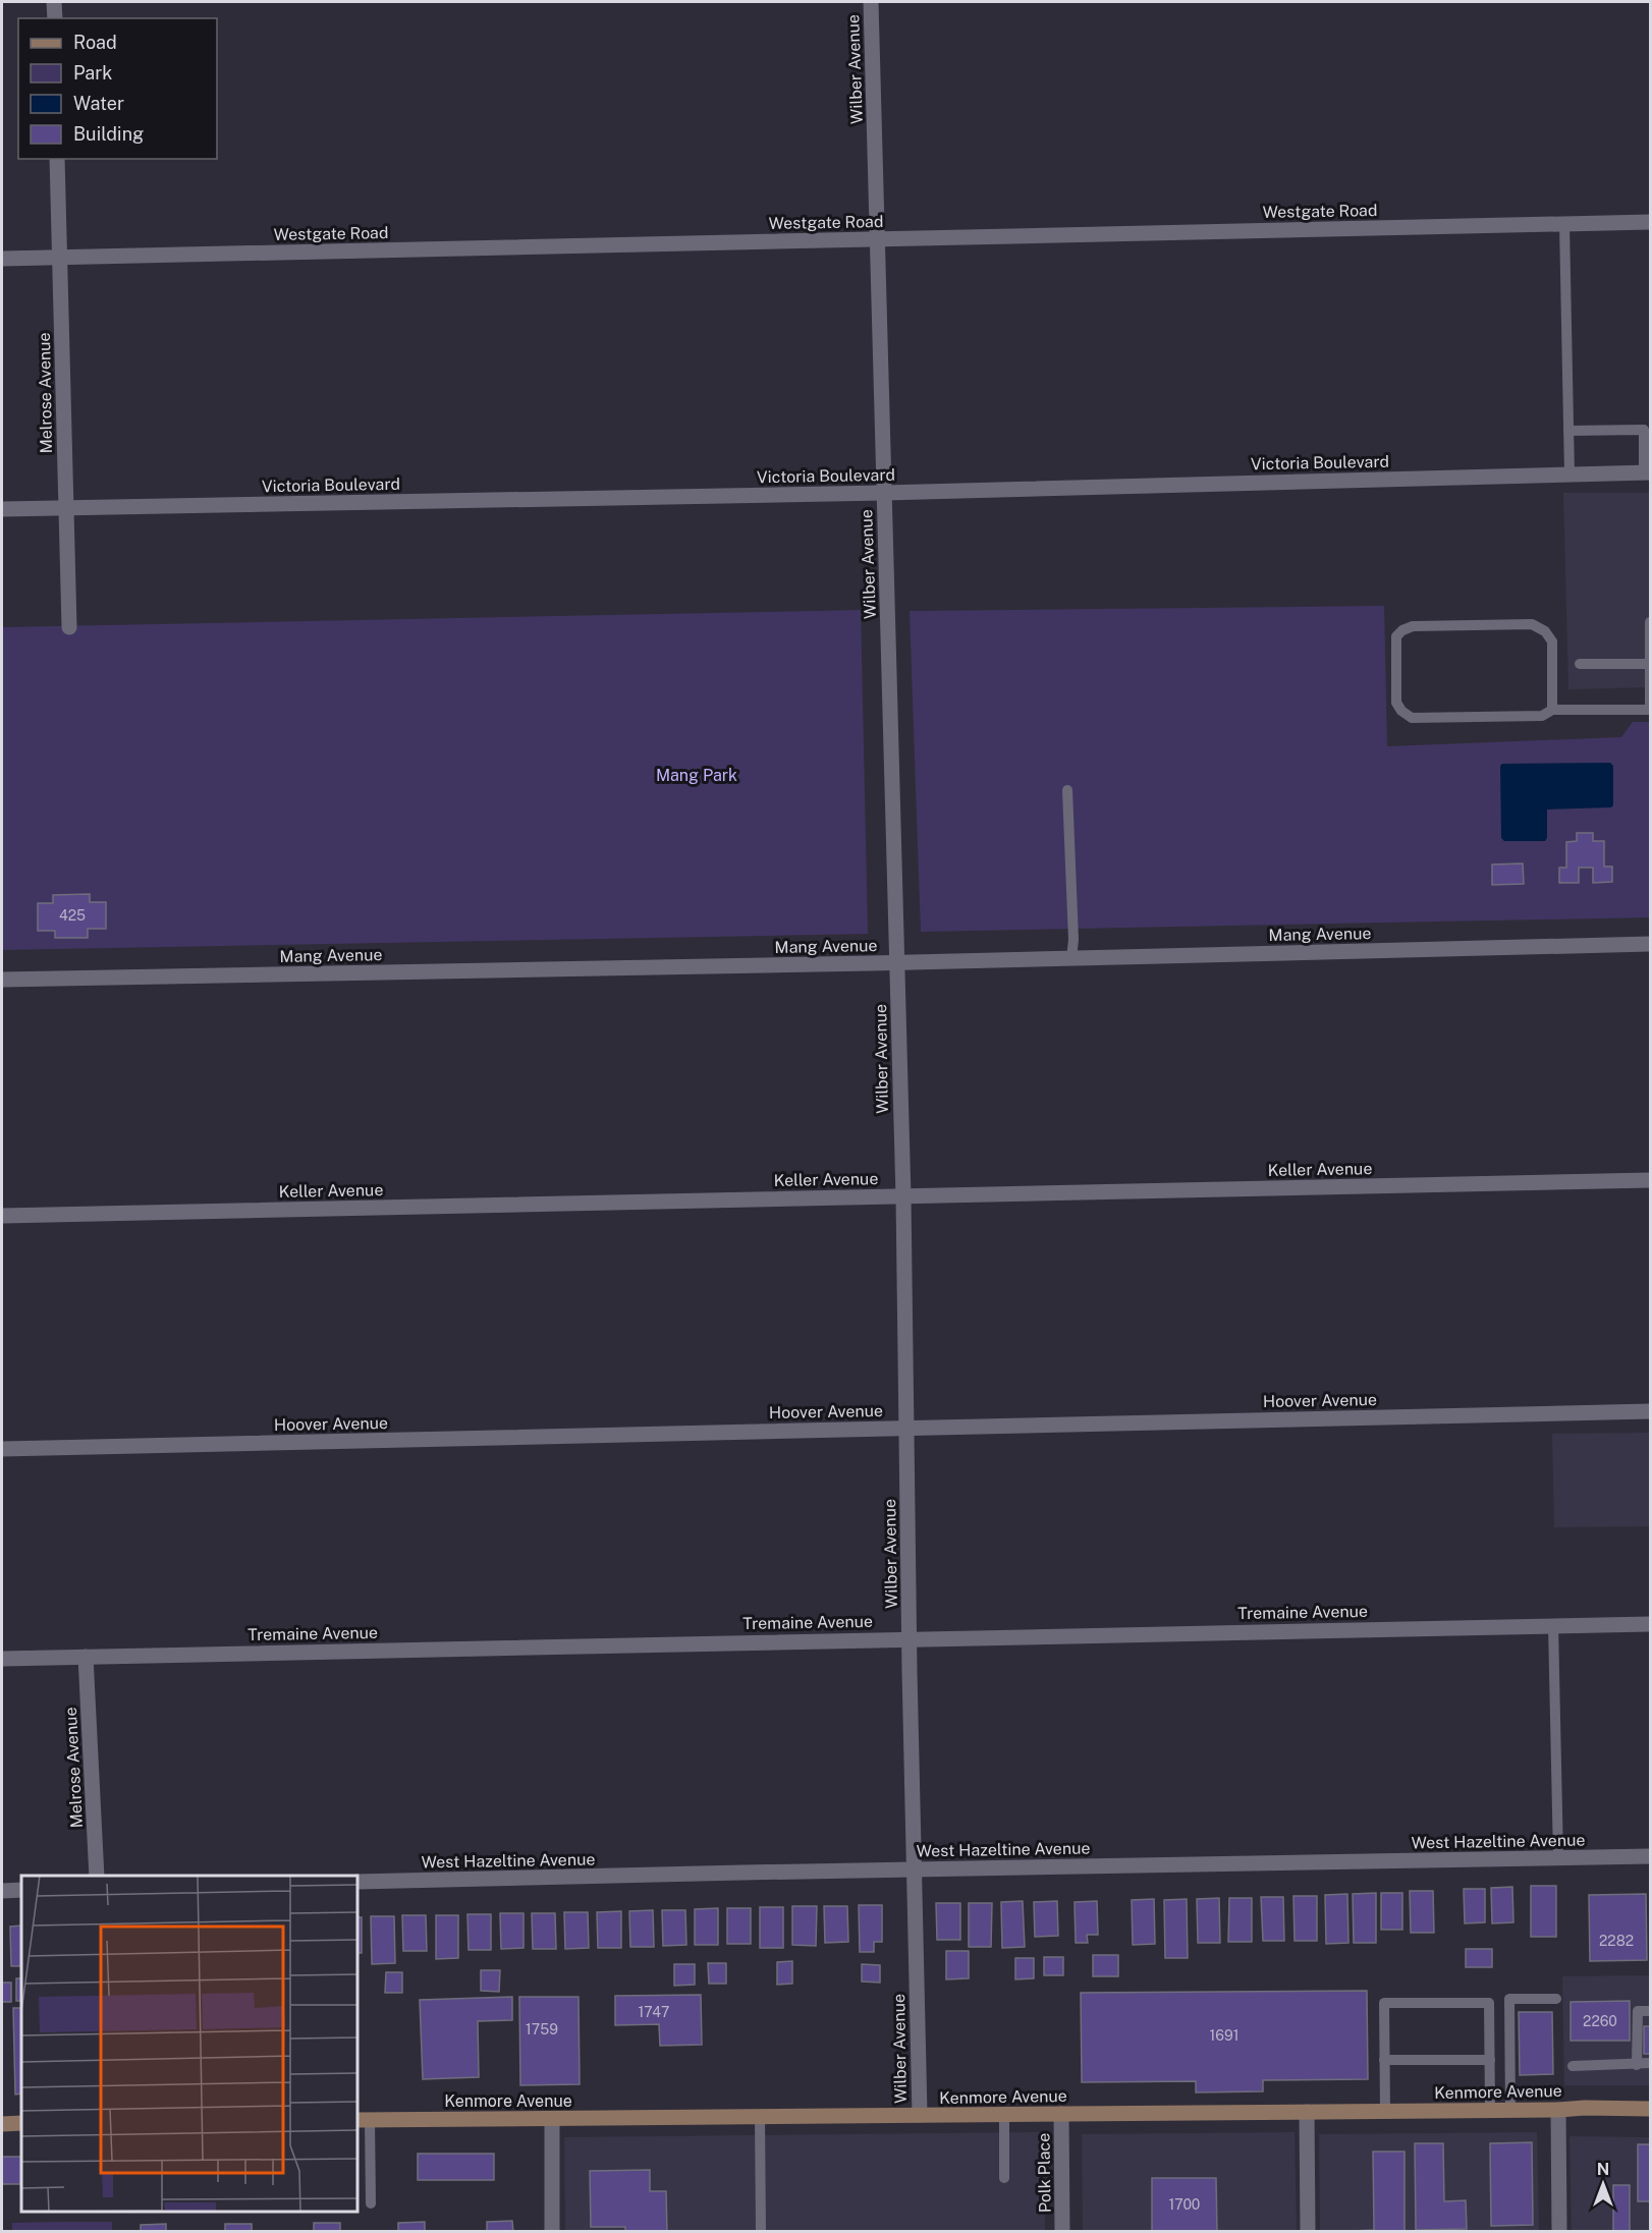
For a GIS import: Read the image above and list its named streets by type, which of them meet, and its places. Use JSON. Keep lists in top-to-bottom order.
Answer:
{
  "streets": {
    "street": [
      "Wilber Avenue",
      "Westgate Road",
      "Melrose Avenue",
      "Victoria Boulevard",
      "Mang Avenue",
      "Keller Avenue",
      "Hoover Avenue",
      "Tremaine Avenue",
      "West Hazeltine Avenue",
      "Kenmore Avenue",
      "Polk Place"
    ]
  },
  "crossings": [
    ["Wilber Avenue", "Westgate Road"],
    ["Wilber Avenue", "Victoria Boulevard"],
    ["Wilber Avenue", "Mang Avenue"],
    ["Wilber Avenue", "Keller Avenue"],
    ["Wilber Avenue", "Hoover Avenue"],
    ["Wilber Avenue", "Tremaine Avenue"],
    ["Wilber Avenue", "West Hazeltine Avenue"],
    ["Wilber Avenue", "Kenmore Avenue"],
    ["Westgate Road", "Melrose Avenue"],
    ["Melrose Avenue", "Victoria Boulevard"],
    ["Melrose Avenue", "Tremaine Avenue"],
    ["Kenmore Avenue", "Polk Place"]
  ],
  "parks": ["Mang Park"],
  "house_numbers": [
    "425",
    "2282",
    "1747",
    "2260",
    "1759",
    "1691",
    "1700"
  ],
  "legend": [
    "Road",
    "Park",
    "Water",
    "Building"
  ],
  "north": "top"
}
